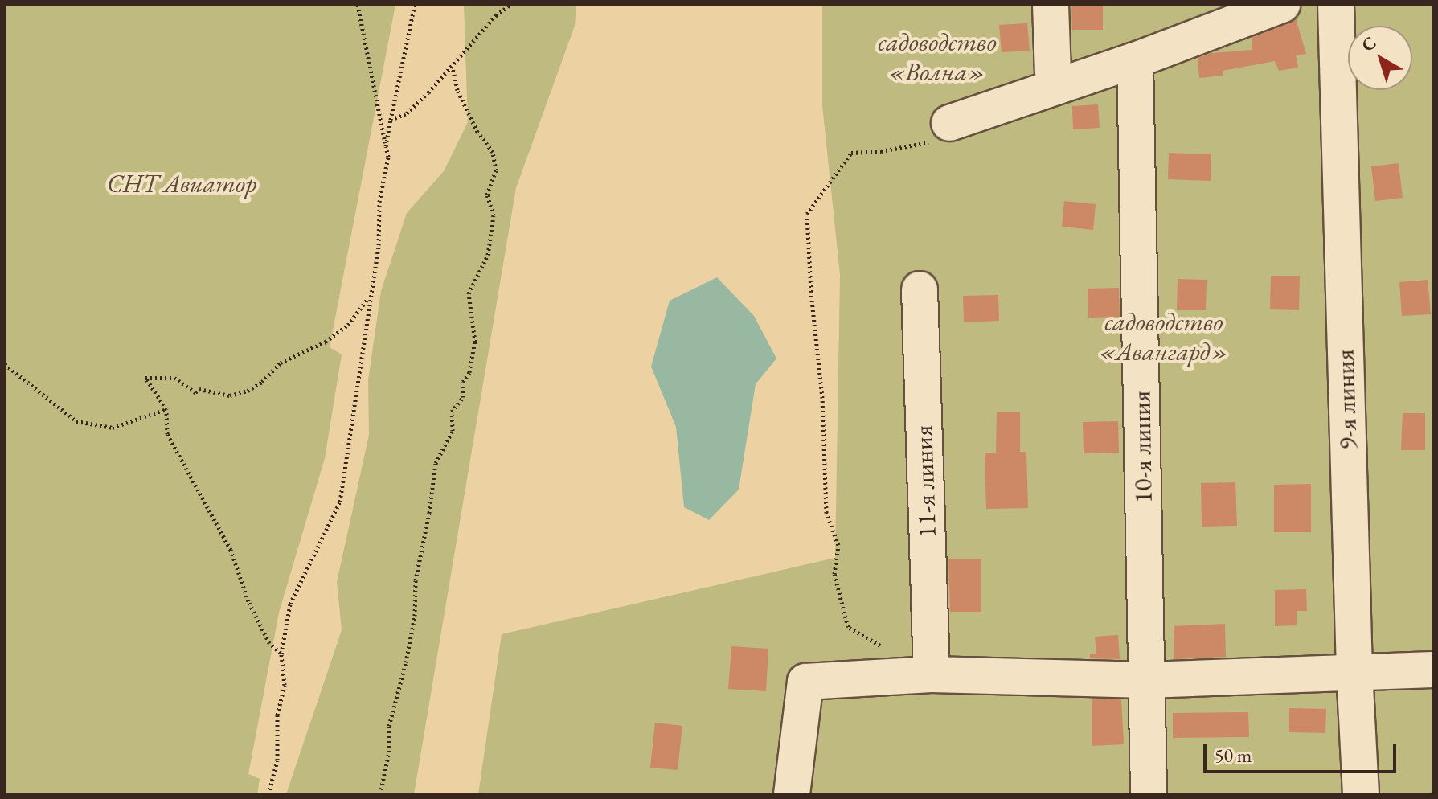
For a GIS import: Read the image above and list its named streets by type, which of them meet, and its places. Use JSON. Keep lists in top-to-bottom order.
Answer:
{
  "streets": {
    "street": ["9-я линия", "10-я линия", "11-я линия"]
  },
  "parks": ["садоводство «Волна»", "СНТ Авиатор", "садоводство «Авангард»"],
  "scale_bar": "50 m",
  "north": "top left"
}
